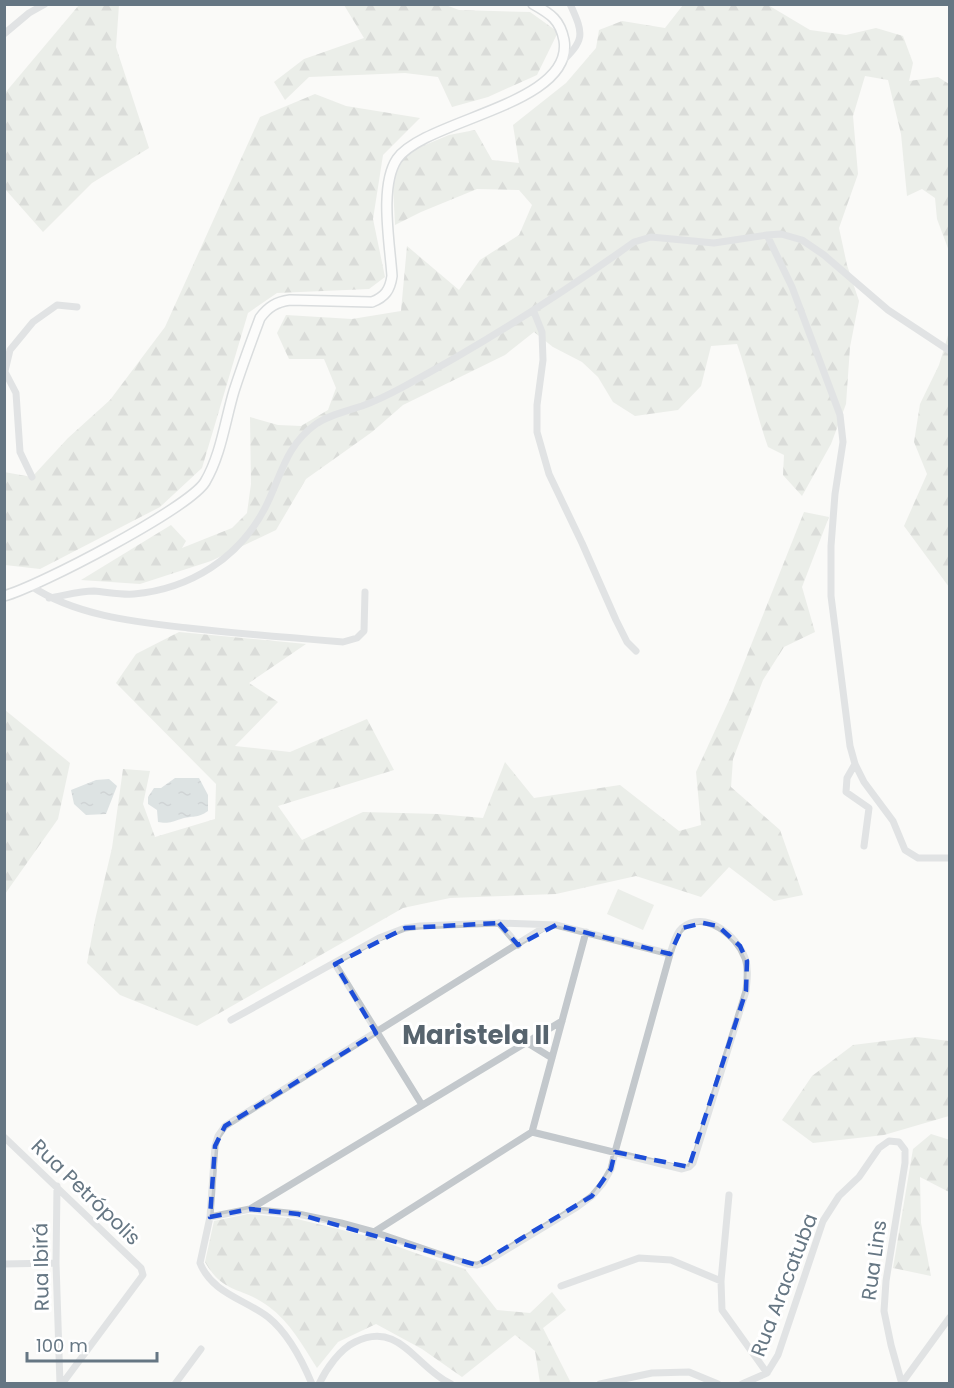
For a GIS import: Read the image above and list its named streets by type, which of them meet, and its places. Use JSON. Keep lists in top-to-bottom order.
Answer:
{
  "streets": {
    "street": [
      "Rua Petrópolis",
      "Rua Lins",
      "Rua Ibirá",
      "Rua Aracatuba"
    ]
  },
  "crossings": [
    ["Rua Petrópolis", "Rua Ibirá"],
    ["Rua Lins", "Rua Aracatuba"]
  ],
  "districts": ["Maristela II"],
  "scale_bar": "100 m"
}
